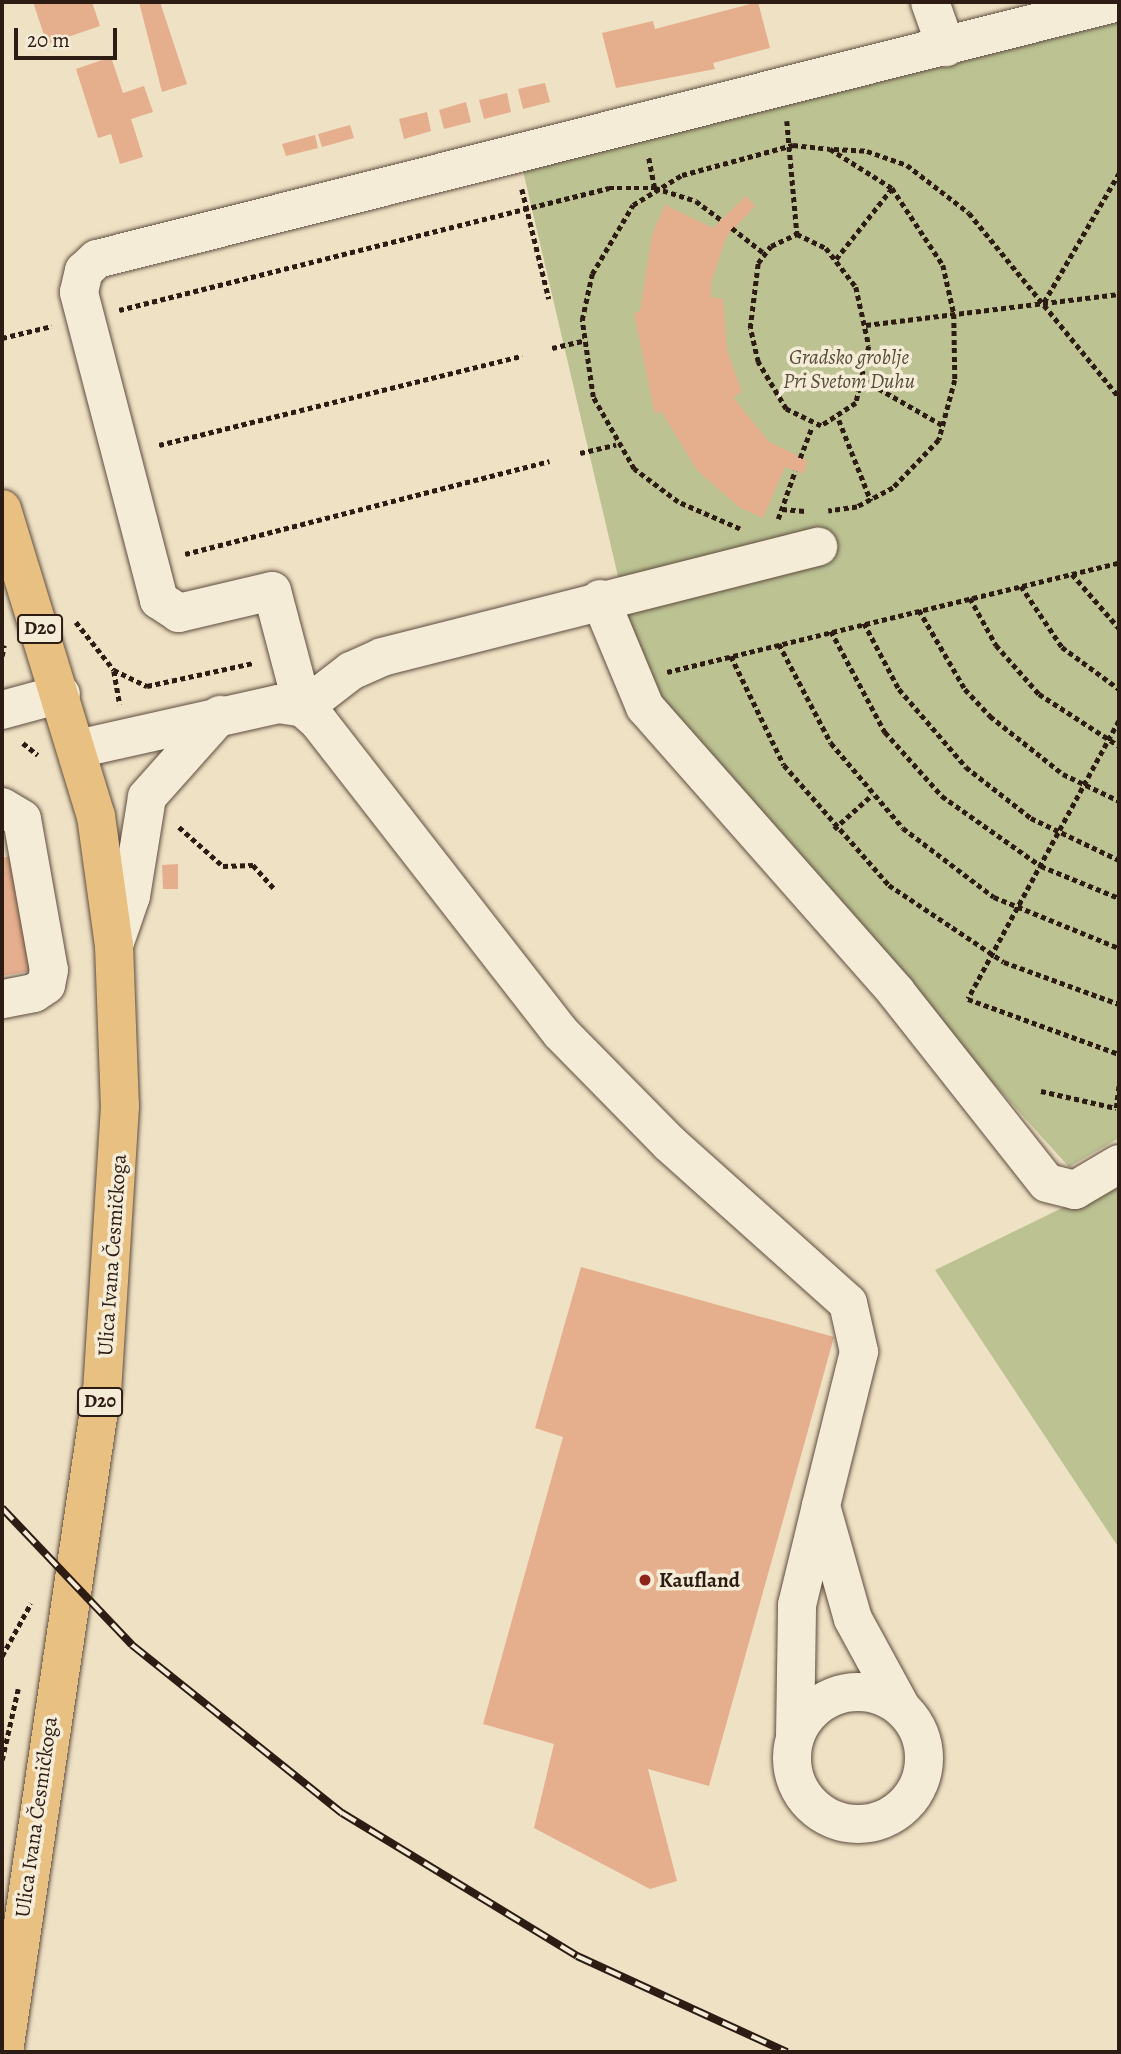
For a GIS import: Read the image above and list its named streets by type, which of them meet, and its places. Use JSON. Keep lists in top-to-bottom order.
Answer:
{
  "streets": {
    "main road": ["D20", "Ulica Ivana Česmičkoga"]
  },
  "parks": ["Gradsko groblje Pri Svetom Duhu"],
  "places": ["Kaufland"],
  "scale_bar": "20 m"
}
